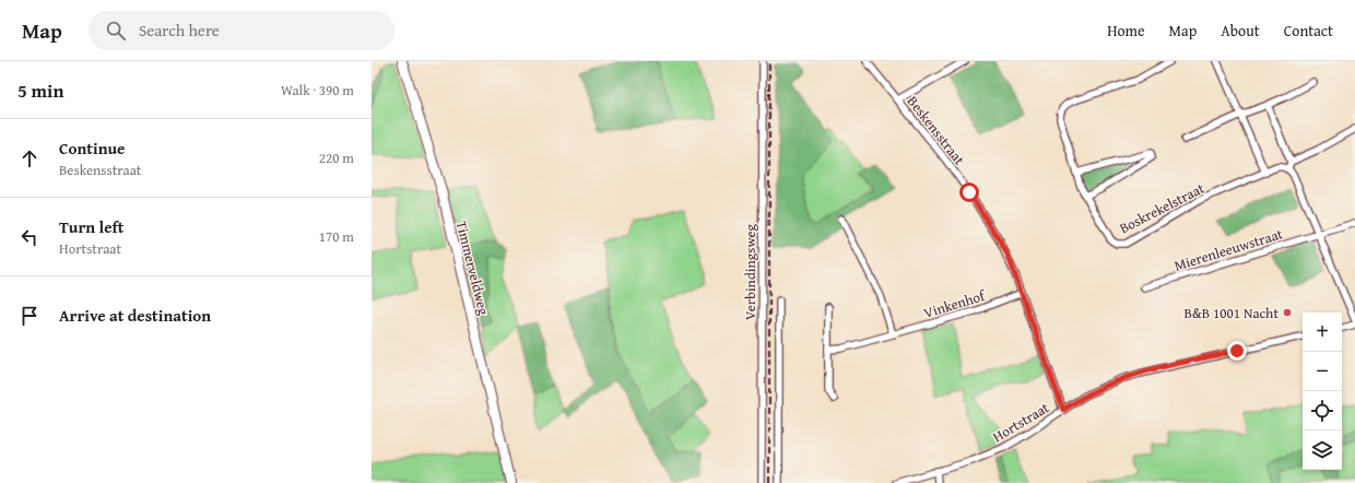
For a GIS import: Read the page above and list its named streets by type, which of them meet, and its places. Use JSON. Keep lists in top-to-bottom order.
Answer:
{
  "streets": {
    "street": [
      "Beskensstraat",
      "Boskrekelstraat",
      "Mierenleeuwstraat",
      "Timmerveldweg",
      "Verbindingsweg",
      "Vinkenhof",
      "Hortstraat"
    ]
  },
  "crossings": [
    ["Beskensstraat", "Vinkenhof"],
    ["Beskensstraat", "Hortstraat"]
  ],
  "places": ["B&B 1001 Nacht"],
  "page": {
    "header": "Map",
    "search": "Search here",
    "nav": [
      "Home",
      "Map",
      "About",
      "Contact"
    ],
    "heading": ["5 min", "Walk · 390 m"],
    "list": [
      ["Continue", "Beskensstraat", "220 m"],
      ["Turn left", "Hortstraat", "170 m"],
      "Arrive at destination"
    ],
    "map_buttons": ["+", "−"]
  }
}
